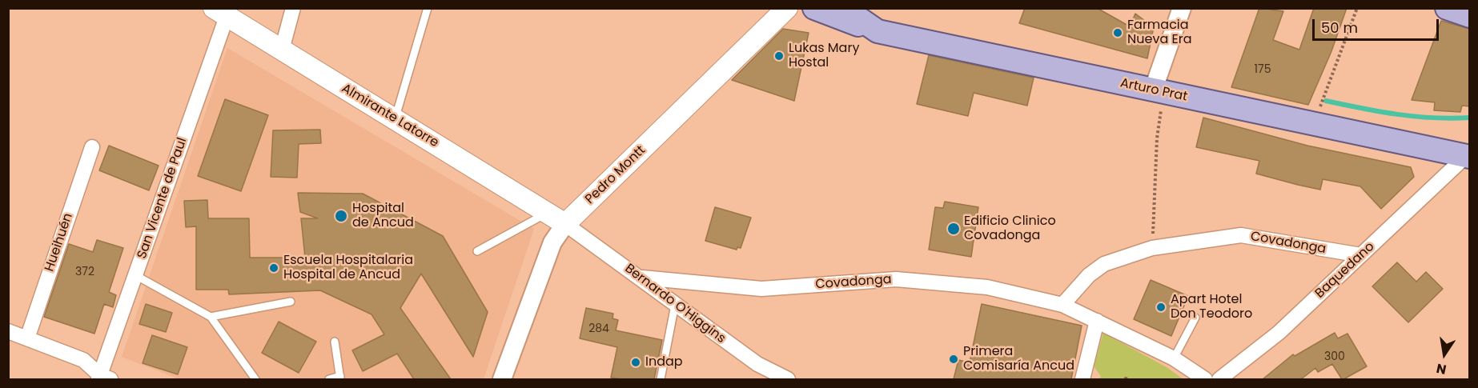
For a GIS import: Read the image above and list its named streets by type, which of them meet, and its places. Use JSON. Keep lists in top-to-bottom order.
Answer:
{
  "streets": {
    "main road": ["Arturo Prat", "Almirante Latorre", "Pedro Montt"],
    "street": [
      "San Vicente de Paul",
      "Hueihuén",
      "Covadonga",
      "Baquedano",
      "Bernardo O'Higgins"
    ]
  },
  "crossings": [
    ["Arturo Prat", "Baquedano"],
    ["Almirante Latorre", "Pedro Montt"],
    ["Almirante Latorre", "San Vicente de Paul"],
    ["Almirante Latorre", "Bernardo O'Higgins"],
    ["Pedro Montt", "Bernardo O'Higgins"],
    ["Covadonga", "Baquedano"],
    ["Covadonga", "Bernardo O'Higgins"]
  ],
  "places": [
    "Farmacia Nueva Era",
    "Lukas Mary Hostal",
    "Hospital de Ancud",
    "Edificio Clinico Covadonga",
    "Escuela Hospitalaria Hospital de Ancud",
    "Apart Hotel Don Teodoro",
    "Primera Comisaría Ancud",
    "Indap"
  ],
  "house_numbers": [
    "175",
    "372",
    "284",
    "300"
  ],
  "scale_bar": "50 m",
  "north": "bottom"
}
